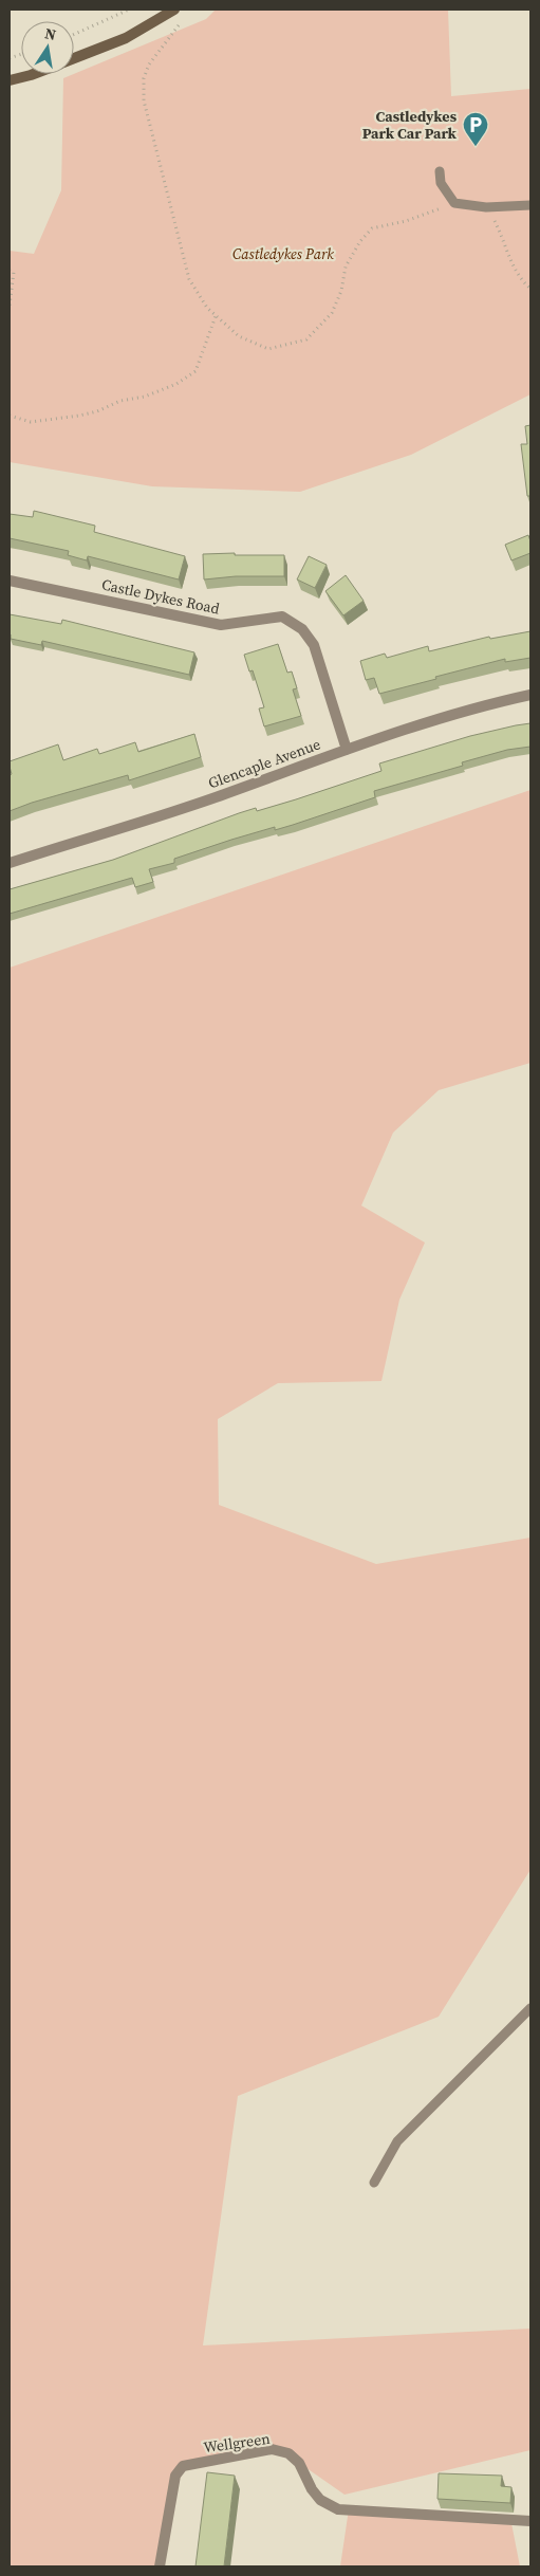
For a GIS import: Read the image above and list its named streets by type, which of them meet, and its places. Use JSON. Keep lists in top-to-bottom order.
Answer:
{
  "streets": {
    "street": ["Castle Dykes Road", "Glencaple Avenue", "Wellgreen"]
  },
  "crossings": [
    ["Castle Dykes Road", "Glencaple Avenue"]
  ],
  "parks": ["Castledykes Park"],
  "places": {
    "parking": ["Castledykes Park Car Park"]
  },
  "north": "top"
}
